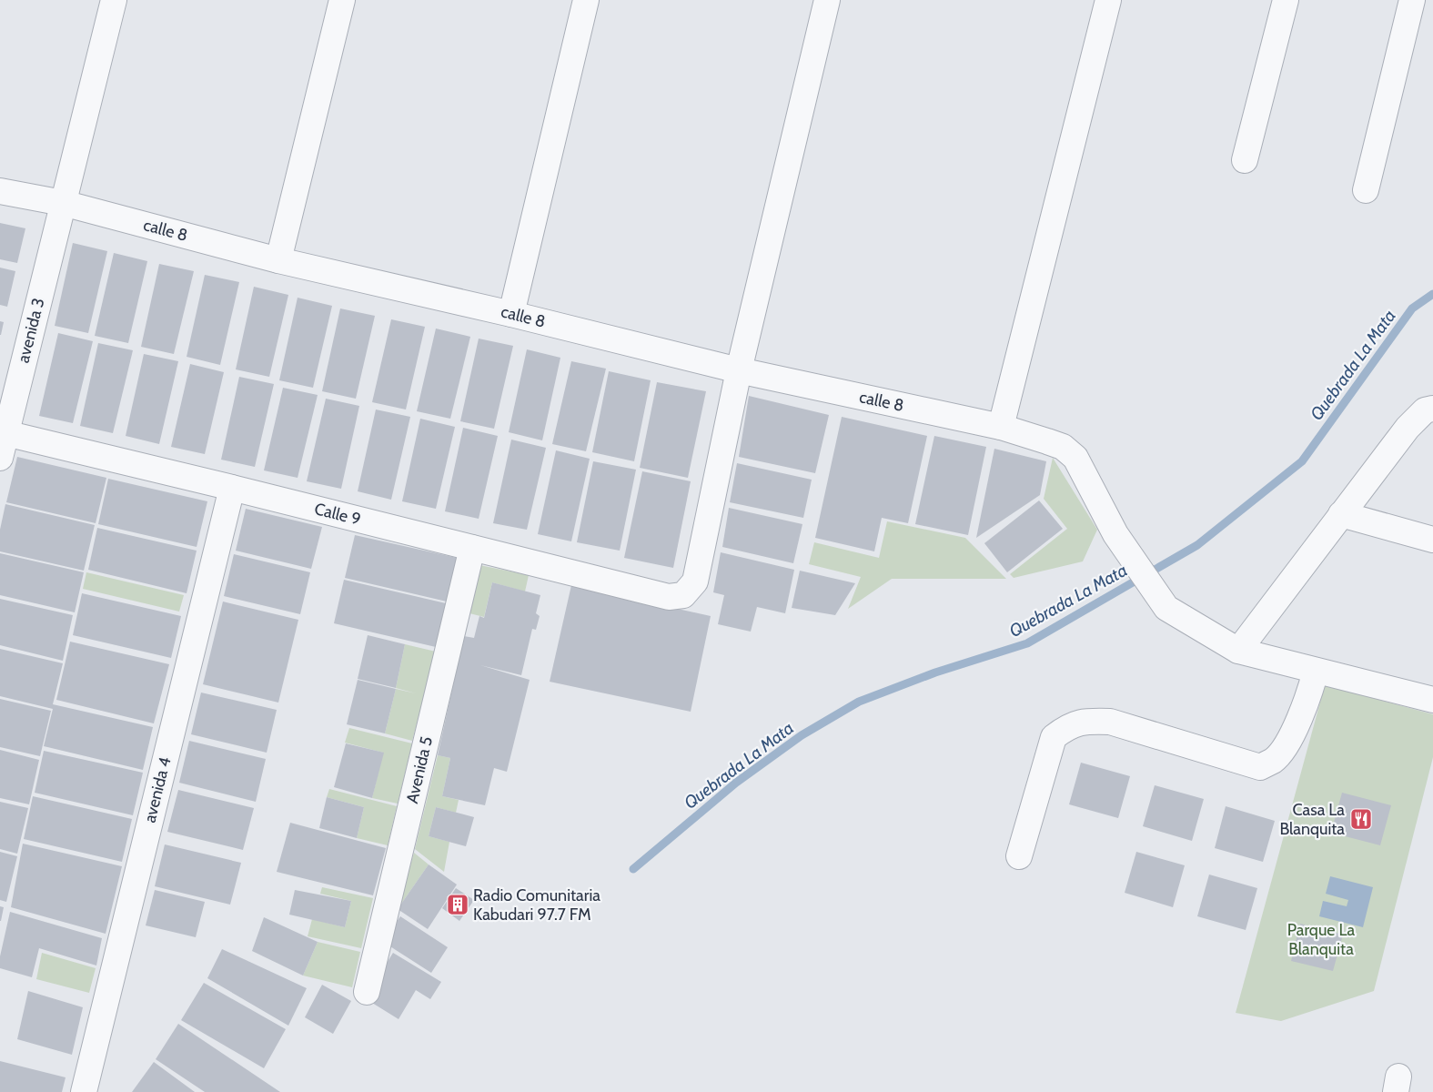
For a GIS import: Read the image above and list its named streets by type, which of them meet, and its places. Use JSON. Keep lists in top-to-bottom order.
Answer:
{
  "streets": {
    "street": [
      "calle 8",
      "avenida 3",
      "Calle 9",
      "Avenida 5",
      "avenida 4"
    ]
  },
  "crossings": [
    ["calle 8", "avenida 3"],
    ["calle 8", "Calle 9"],
    ["avenida 3", "Calle 9"],
    ["Calle 9", "Avenida 5"],
    ["Calle 9", "avenida 4"]
  ],
  "water": ["Quebrada La Mata"],
  "parks": ["Parque La Blanquita"],
  "places": {
    "restaurant": ["Casa La Blanquita"],
    "building": ["Radio Comunitaria Kabudari 97.7 FM"]
  }
}
